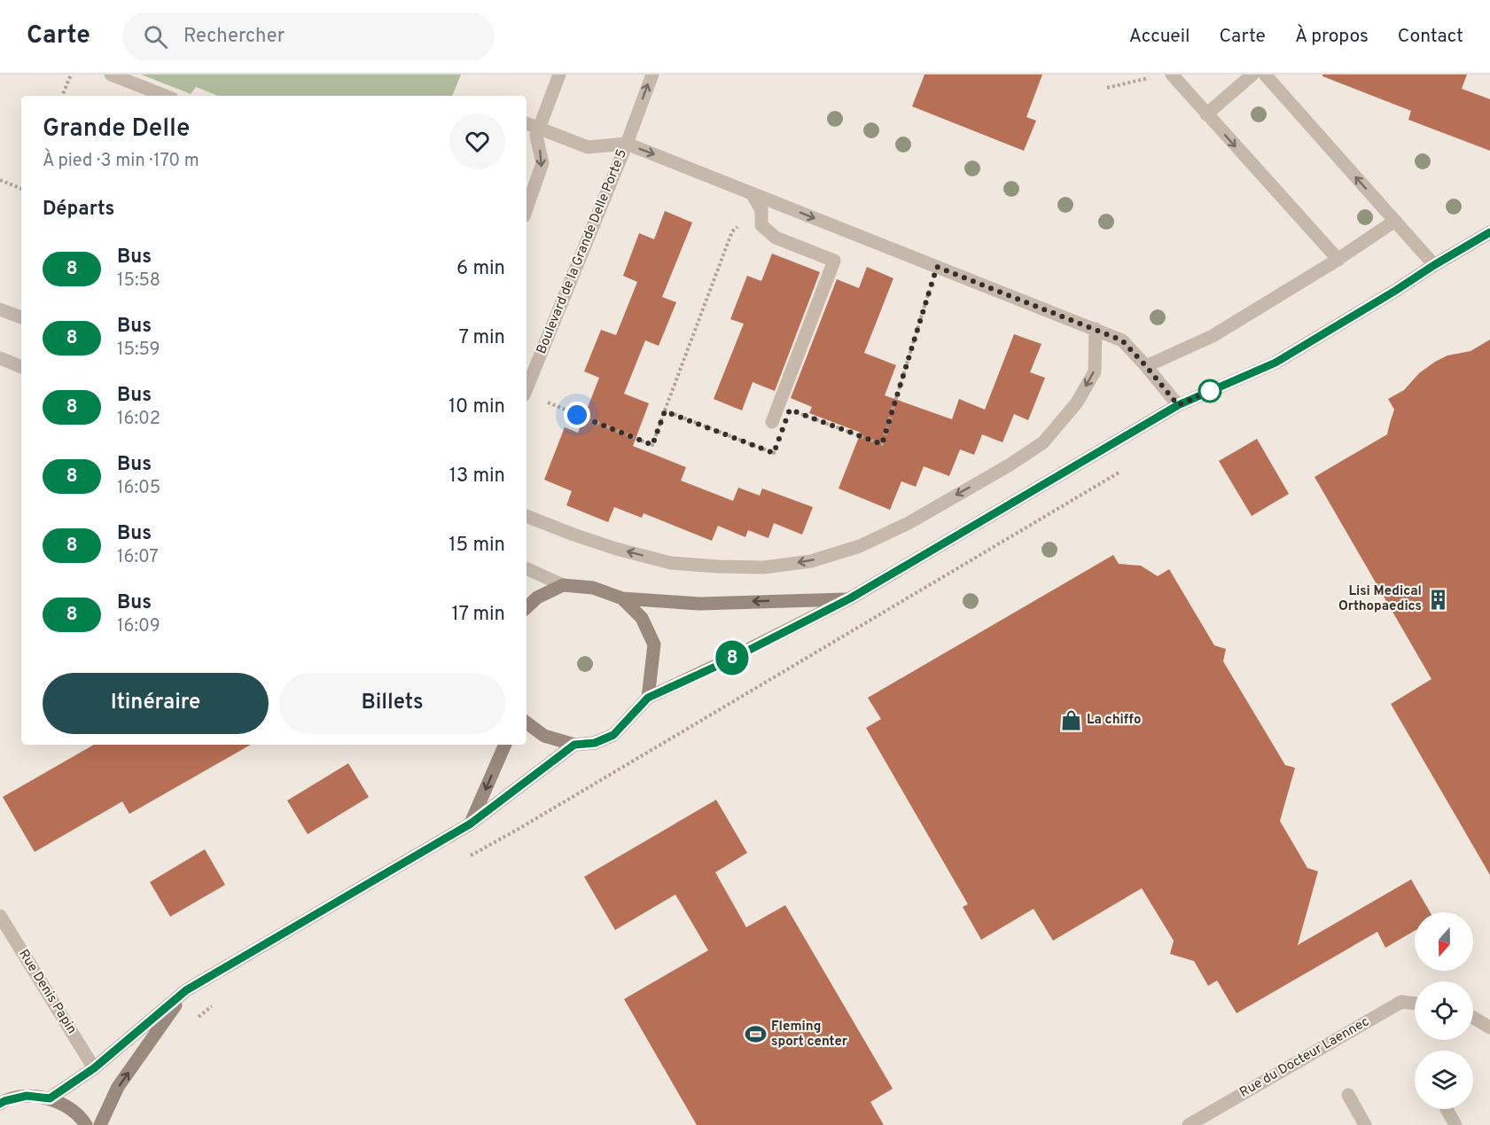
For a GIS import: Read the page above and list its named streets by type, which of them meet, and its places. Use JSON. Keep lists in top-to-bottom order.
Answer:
{
  "streets": {
    "street": ["Boulevard de la Grande Delle Porte 5", "Rue Denis Papin", "Rue du Docteur Laennec"]
  },
  "one_way": ["Boulevard de la Grande Delle Porte 5"],
  "places": {
    "building": ["Lisi Medical Orthopaedics"],
    "shop": ["La chiffo"],
    "sports": ["Fleming sport center"]
  },
  "lines": ["bus line 8"],
  "north": "bottom",
  "page": {
    "header": "Carte",
    "search": "Rechercher",
    "nav": [
      "Accueil",
      "Carte",
      "À propos",
      "Contact"
    ],
    "on_map": "8",
    "heading": [
      ["Grande Delle", "À pied · 3 min · 170 m"],
      "Départs"
    ],
    "list": [
      {
        "mark": "8",
        "name": "Bus",
        "note": "15:58",
        "value": "6 min"
      },
      {
        "mark": "8",
        "name": "Bus",
        "note": "15:59",
        "value": "7 min"
      },
      {
        "mark": "8",
        "name": "Bus",
        "note": "16:02",
        "value": "10 min"
      },
      {
        "mark": "8",
        "name": "Bus",
        "note": "16:05",
        "value": "13 min"
      },
      {
        "mark": "8",
        "name": "Bus",
        "note": "16:07",
        "value": "15 min"
      },
      {
        "mark": "8",
        "name": "Bus",
        "note": "16:09",
        "value": "17 min"
      }
    ],
    "buttons": ["Itinéraire", "Billets"]
  }
}
